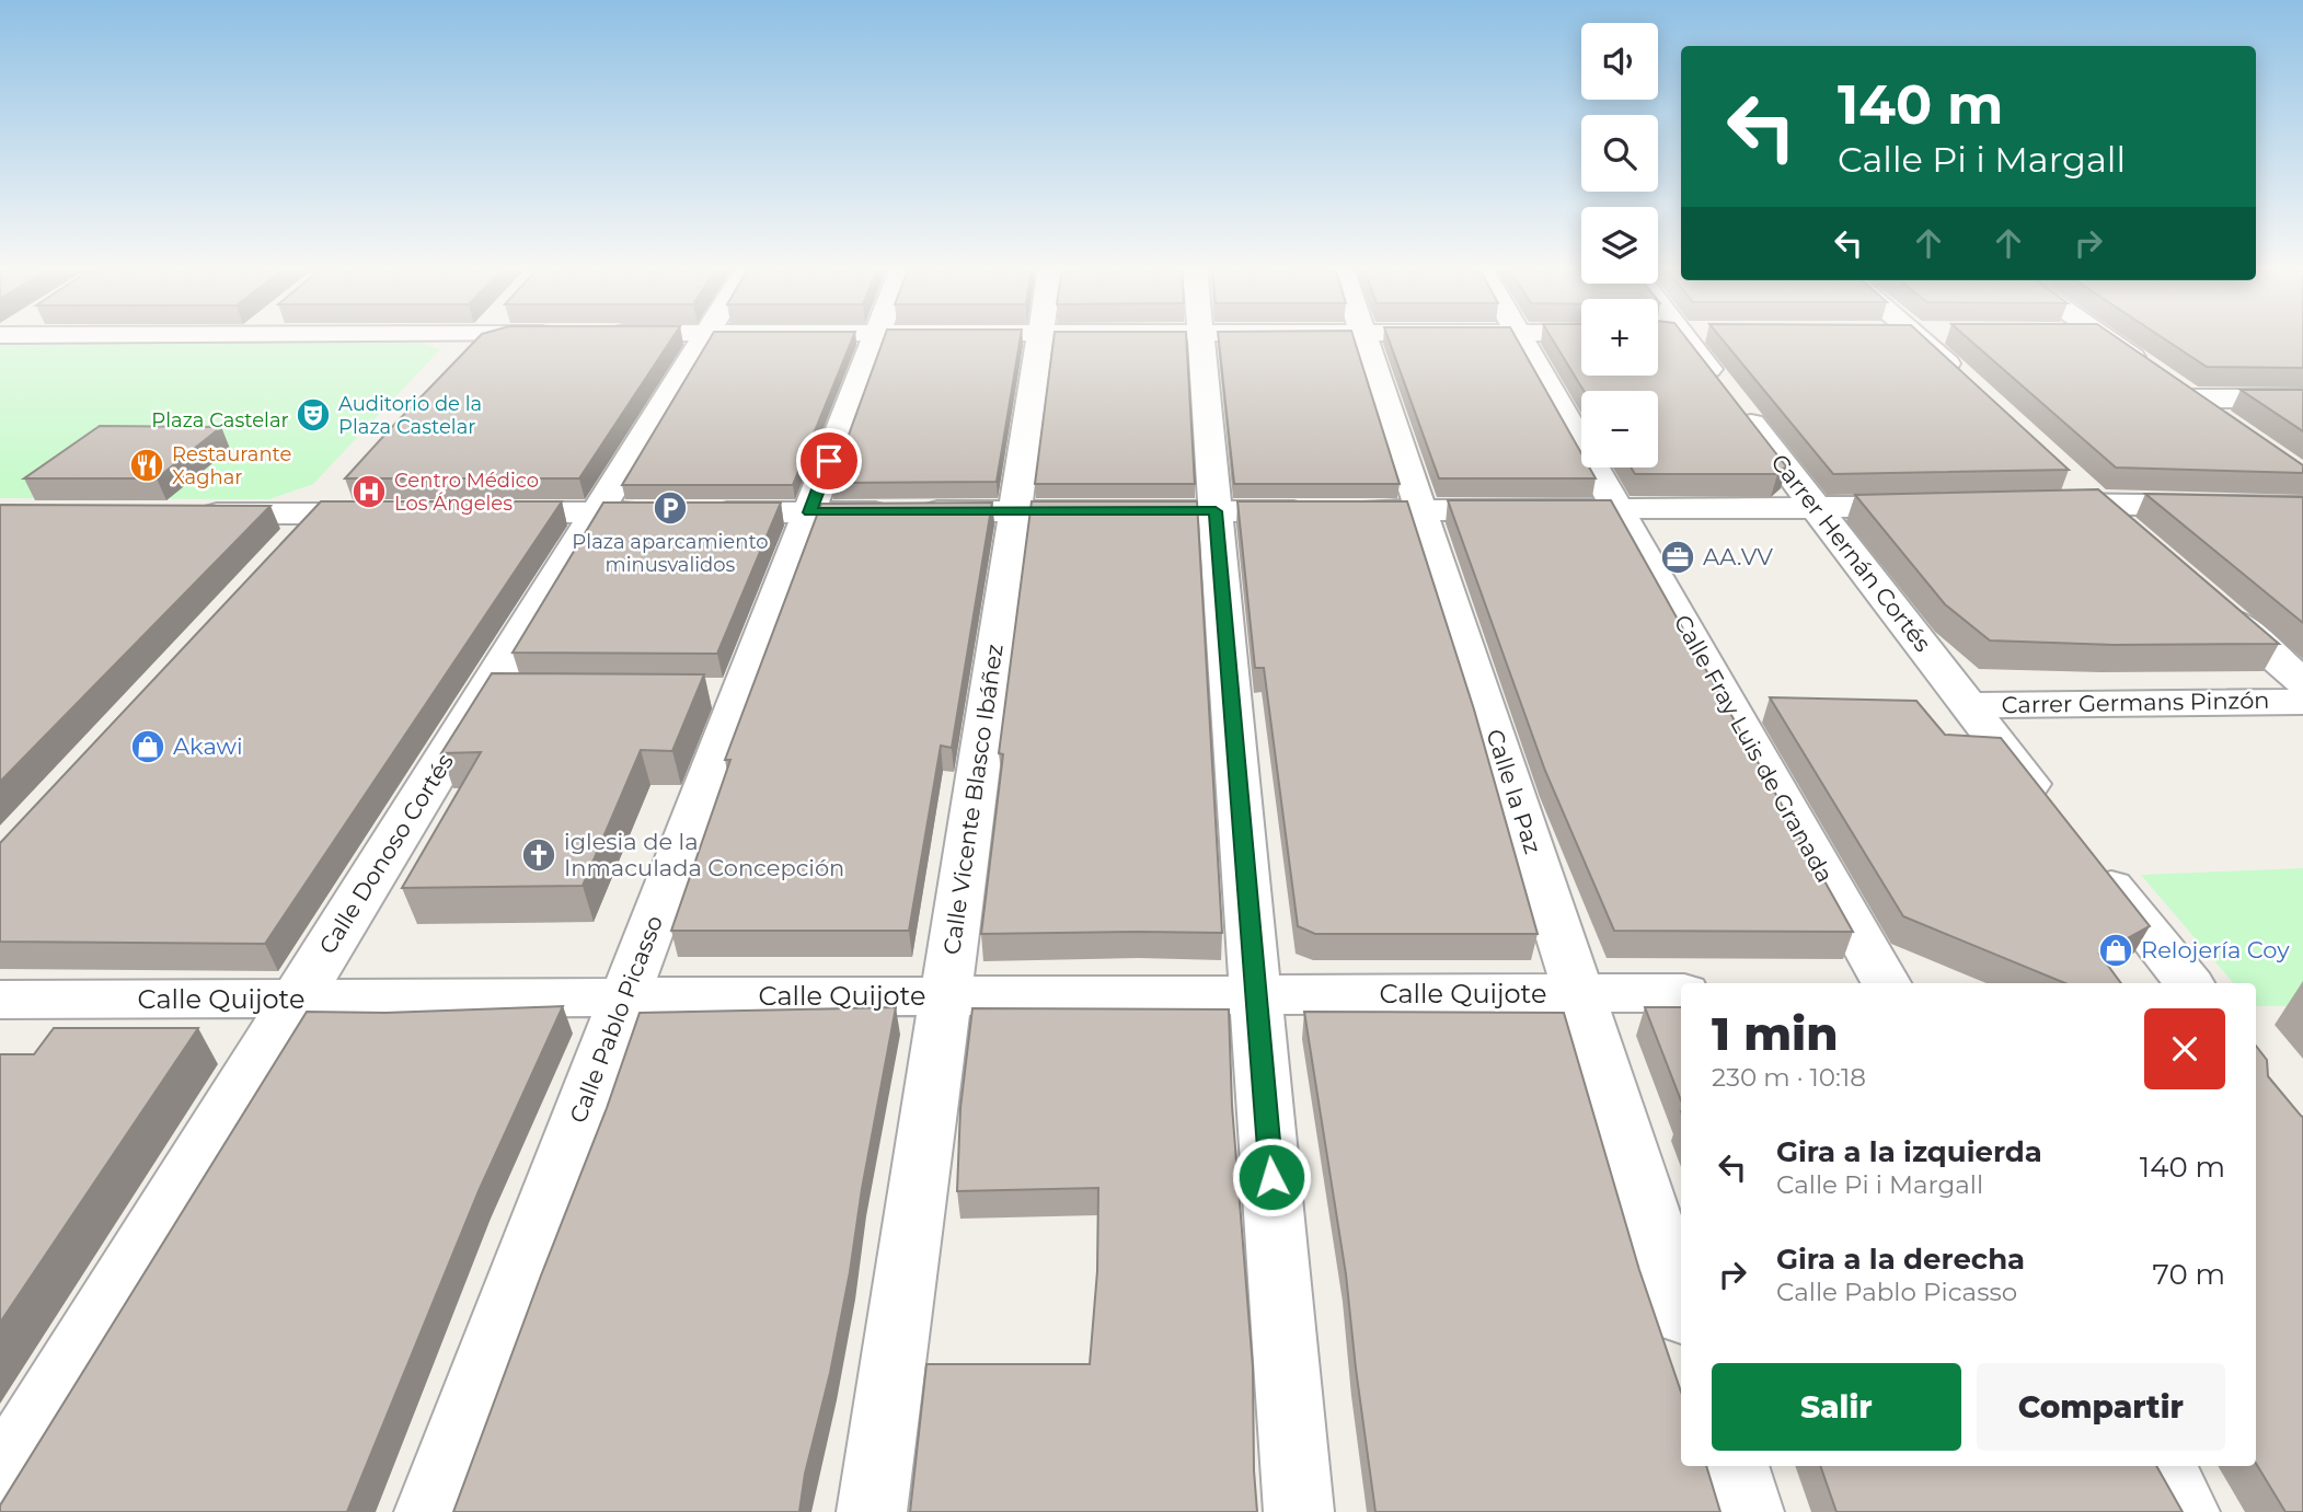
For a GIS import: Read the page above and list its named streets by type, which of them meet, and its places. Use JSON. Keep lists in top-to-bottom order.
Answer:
{
  "streets": {
    "street": [
      "Carrer Hernán Cortés",
      "Carrer Germans Pinzón",
      "Calle Fray Luis de Granada",
      "Calle la Paz",
      "Calle Vicente Blasco Ibáñez",
      "Calle Donoso Cortés",
      "Calle Quijote",
      "Calle Pablo Picasso"
    ]
  },
  "crossings": [
    ["Carrer Hernán Cortés", "Carrer Germans Pinzón"],
    ["Calle la Paz", "Calle Quijote"],
    ["Calle Vicente Blasco Ibáñez", "Calle Quijote"],
    ["Calle Donoso Cortés", "Calle Quijote"],
    ["Calle Quijote", "Calle Pablo Picasso"]
  ],
  "parks": ["Plaza Castelar"],
  "places": {
    "theatre": ["Auditorio de la Plaza Castelar"],
    "restaurant": ["Restaurante Xaghar"],
    "hospital": ["Centro Médico Los Ángeles"],
    "parking": ["Plaza aparcamiento minusvalidos"],
    "office": ["AA.VV"],
    "shop": ["Akawi", "Relojería Coy"],
    "church": ["iglesia de la Inmaculada Concepción"]
  },
  "page": {
    "map_buttons": ["+", "−"],
    "turn": ["140 m", "Calle Pi i Margall"],
    "heading": ["1 min", "230 m · 10:18"],
    "list": [
      {
        "name": "Gira a la izquierda",
        "note": "Calle Pi i Margall",
        "value": "140 m"
      },
      {
        "name": "Gira a la derecha",
        "note": "Calle Pablo Picasso",
        "value": "70 m"
      }
    ],
    "buttons": ["Salir", "Compartir"]
  }
}
